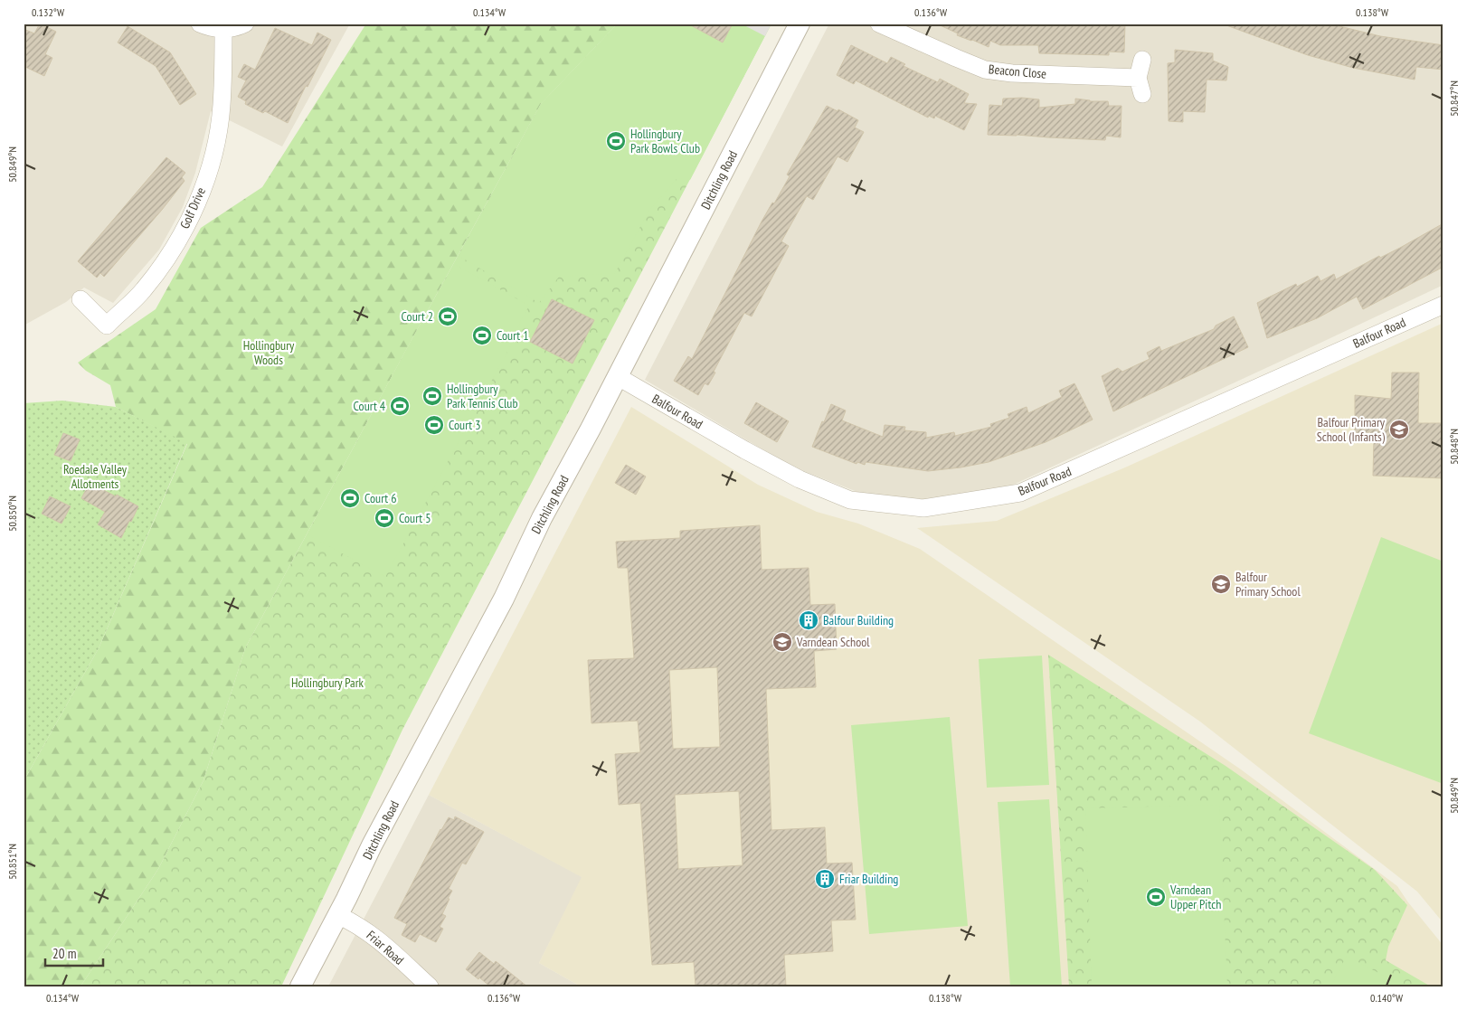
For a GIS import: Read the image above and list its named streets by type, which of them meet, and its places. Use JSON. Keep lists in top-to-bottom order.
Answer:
{
  "streets": {
    "street": [
      "Beacon Close",
      "Ditchling Road",
      "Golf Drive",
      "Balfour Road",
      "Friar Road"
    ]
  },
  "crossings": [
    ["Ditchling Road", "Balfour Road"],
    ["Ditchling Road", "Friar Road"]
  ],
  "parks": ["Hollingbury Woods", "Roedale Valley Allotments", "Hollingbury Park"],
  "places": {
    "sports": [
      "Hollingbury Park Bowls Club",
      "Court 2",
      "Court 1",
      "Hollingbury Park Tennis Club",
      "Court 4",
      "Court 3",
      "Court 6",
      "Court 5",
      "Varndean Upper Pitch"
    ],
    "school or university": ["Balfour Primary School (Infants)", "Balfour Primary School", "Varndean School"],
    "building": ["Balfour Building", "Friar Building"]
  },
  "scale_bar": "20 m",
  "coordinates": [
    "0.132°W",
    "0.134°W",
    "0.136°W",
    "0.138°W",
    "50.847°N",
    "50.849°N",
    "50.848°N",
    "50.850°N",
    "50.851°N",
    "0.140°W"
  ]
}
